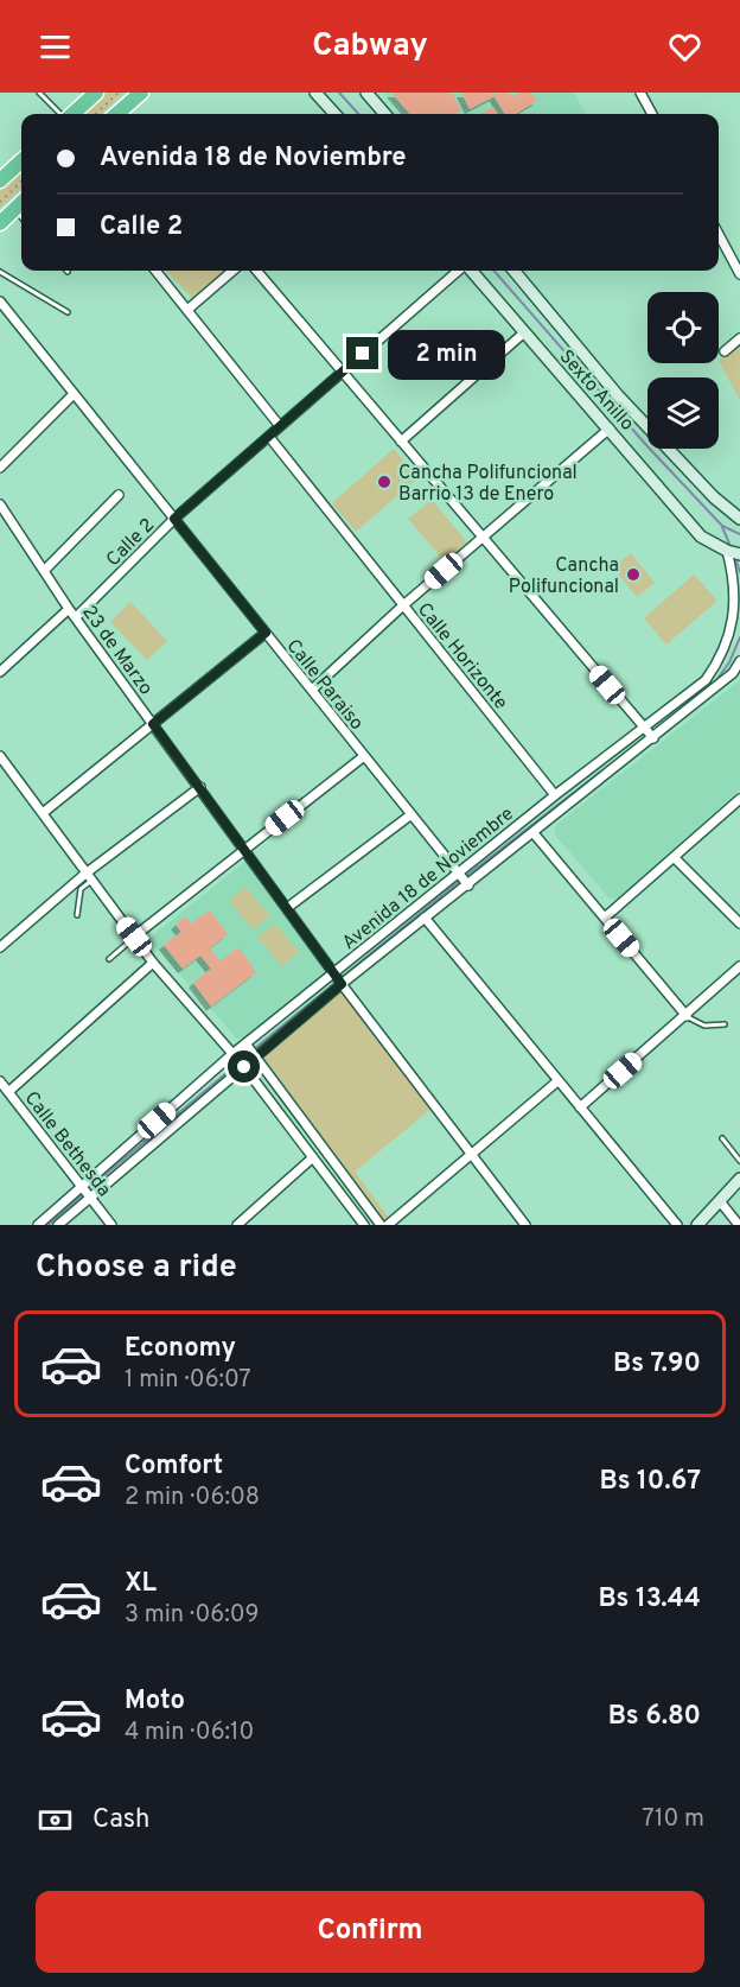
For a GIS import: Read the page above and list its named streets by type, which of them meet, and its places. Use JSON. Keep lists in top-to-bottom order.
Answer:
{
  "streets": {
    "main road": ["Sexto Anillo"],
    "street": [
      "Calle 2",
      "23 de Marzo",
      "Calle Horizonte",
      "Calle Paraiso",
      "Avenida 18 de Noviembre",
      "Calle Bethesda"
    ]
  },
  "crossings": [
    ["Sexto Anillo", "Avenida 18 de Noviembre"],
    ["Calle 2", "23 de Marzo"],
    ["Calle 2", "Calle Horizonte"],
    ["Calle 2", "Calle Paraiso"],
    ["23 de Marzo", "Avenida 18 de Noviembre"],
    ["Calle Horizonte", "Avenida 18 de Noviembre"],
    ["Calle Paraiso", "Avenida 18 de Noviembre"],
    ["Avenida 18 de Noviembre", "Calle Bethesda"]
  ],
  "places": ["Cancha Polifuncional Barrio 13 de Enero", "Cancha Polifuncional"],
  "page": {
    "header": "Cabway",
    "banner": ["Avenida 18 de Noviembre", "Calle 2"],
    "bubble": "2 min",
    "heading": "Choose a ride",
    "list": [
      {
        "name": "Economy",
        "note": "1 min · 06:07",
        "value": "Bs 7.90"
      },
      {
        "name": "Comfort",
        "note": "2 min · 06:08",
        "value": "Bs 10.67"
      },
      {
        "name": "XL",
        "note": "3 min · 06:09",
        "value": "Bs 13.44"
      },
      {
        "name": "Moto",
        "note": "4 min · 06:10",
        "value": "Bs 6.80"
      }
    ],
    "pay": ["Cash", "710 m"],
    "buttons": "Confirm"
  }
}
